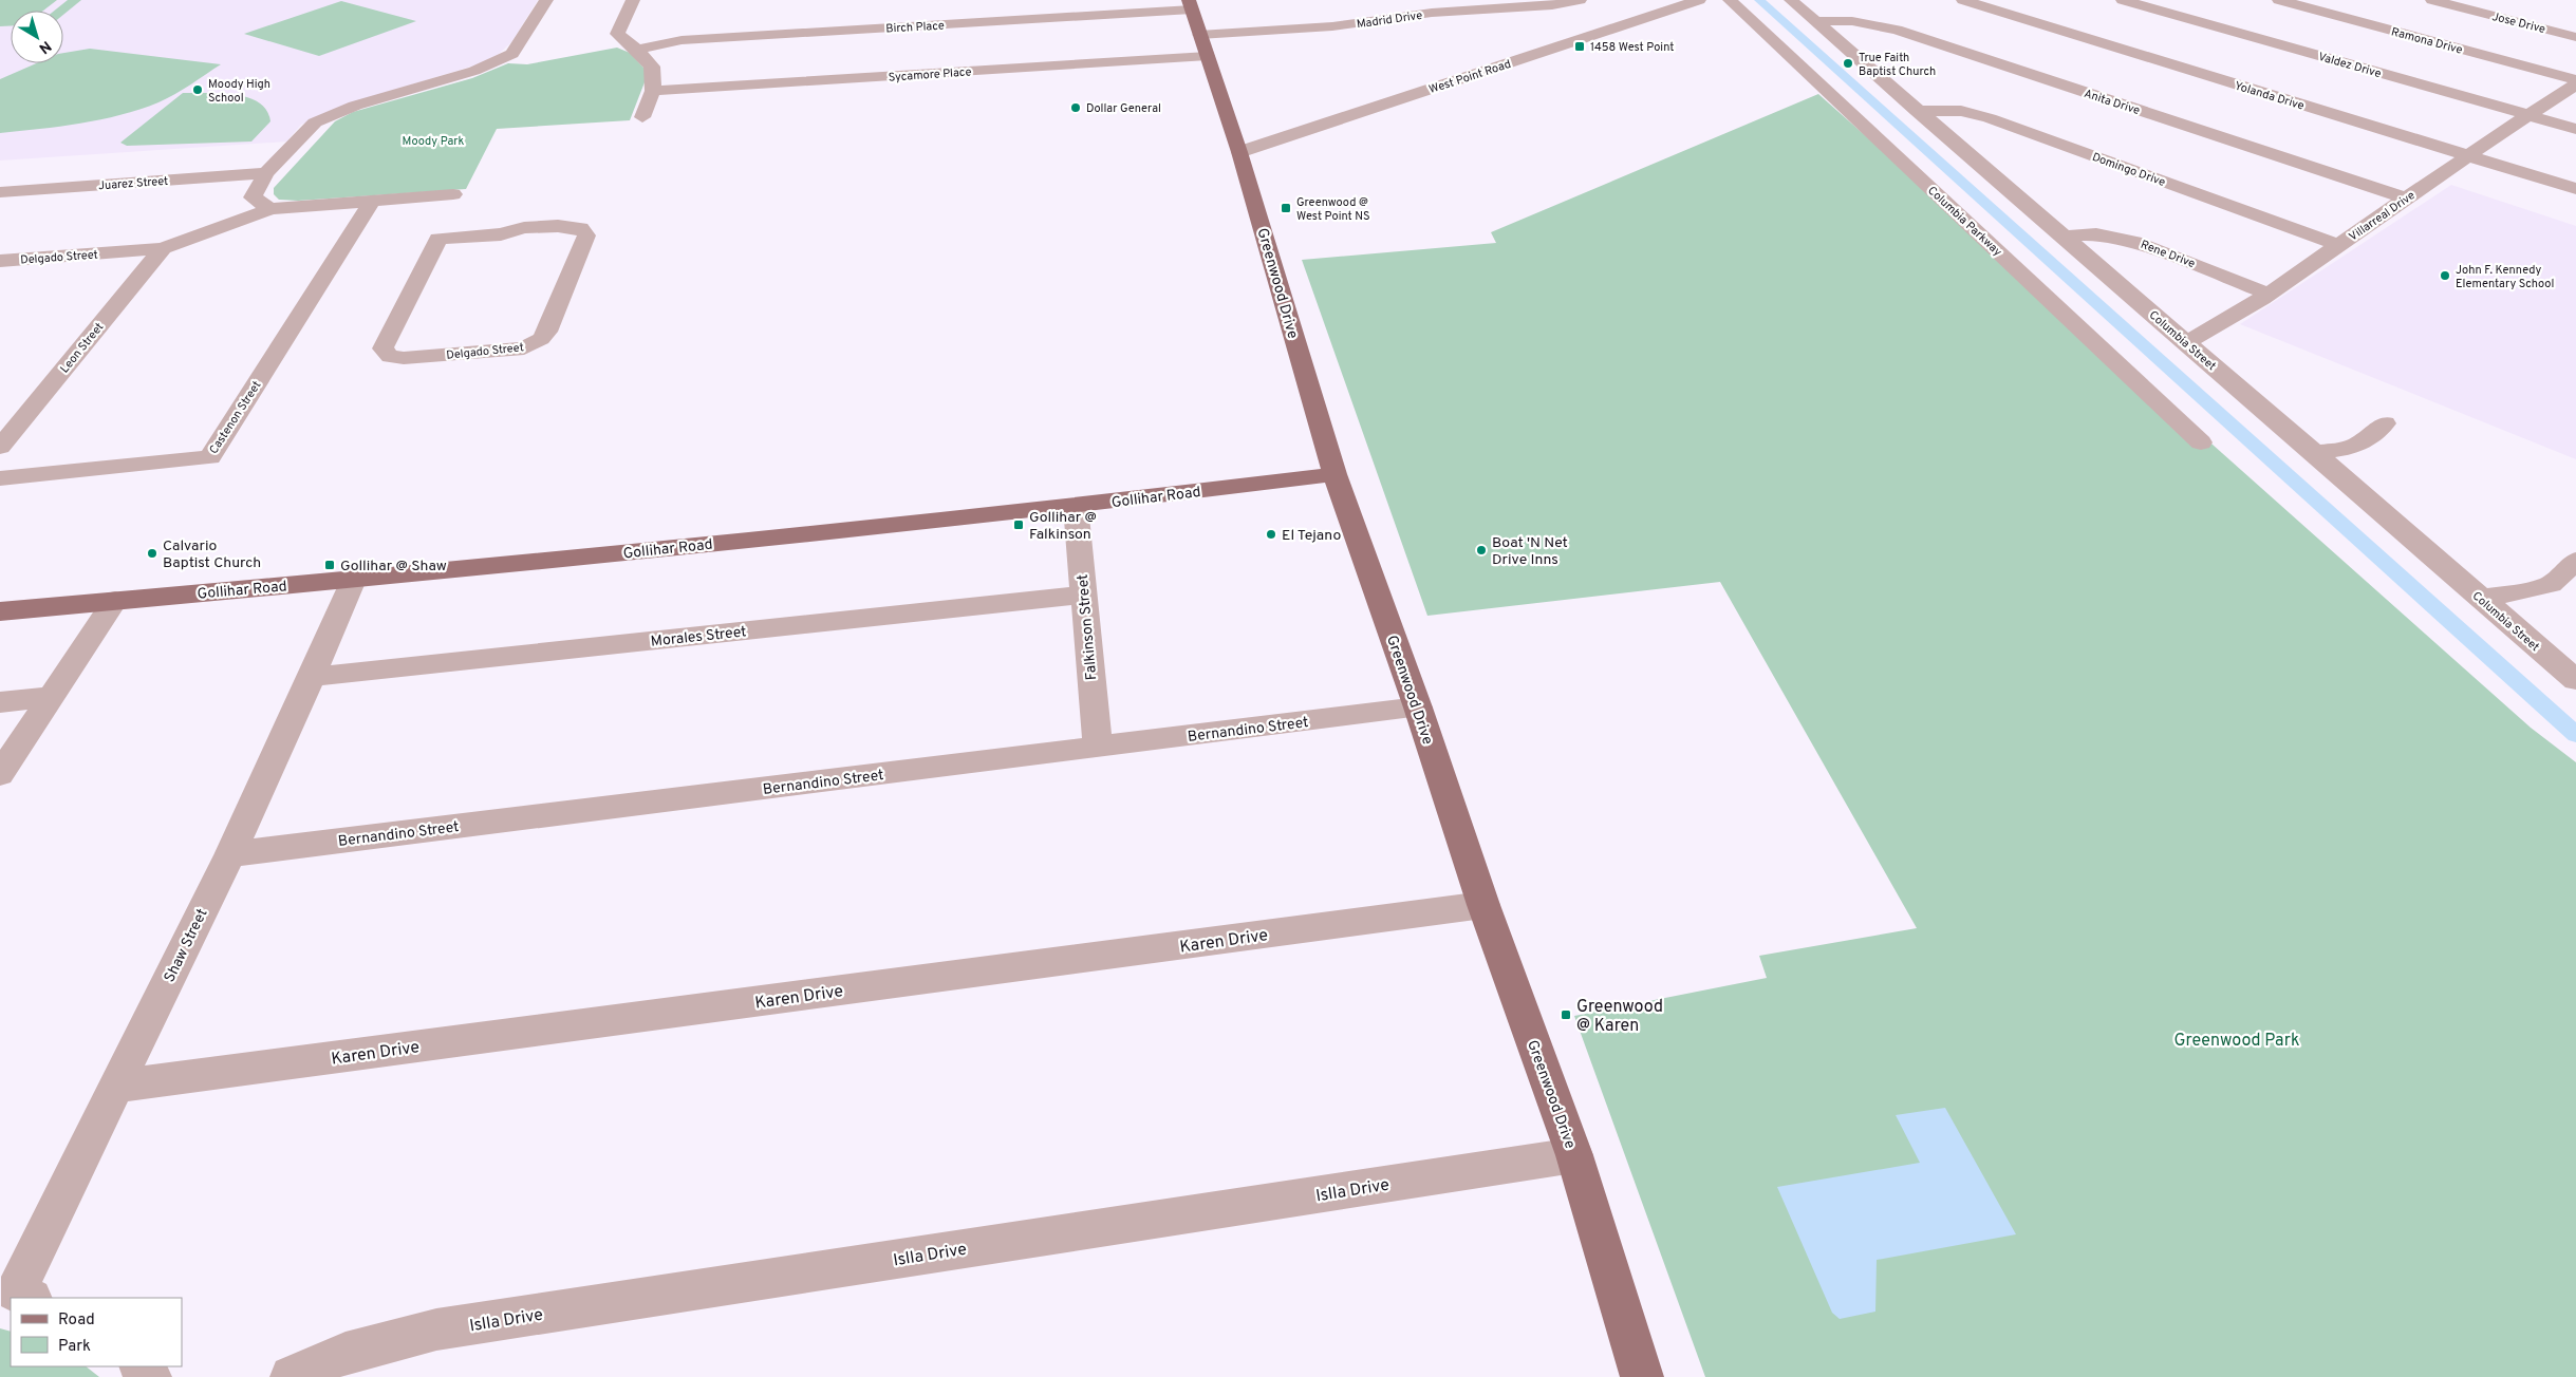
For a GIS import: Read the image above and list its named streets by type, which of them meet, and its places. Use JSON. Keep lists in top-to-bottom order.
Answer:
{
  "streets": {
    "main road": ["Greenwood Drive", "Gollihar Road"],
    "street": [
      "Madrid Drive",
      "Jose Drive",
      "Birch Place",
      "Ramona Drive",
      "Valdez Drive",
      "Sycamore Place",
      "West Point Road",
      "Yolanda Drive",
      "Anita Drive",
      "Domingo Drive",
      "Juarez Street",
      "Villarreal Drive",
      "Columbia Parkway",
      "Rene Drive",
      "Delgado Street",
      "Columbia Street",
      "Leon Street",
      "Castenon Street",
      "Falkinson Street",
      "Morales Street",
      "Bernandino Street",
      "Karen Drive",
      "Shaw Street",
      "Islla Drive"
    ]
  },
  "crossings": [
    ["Madrid Drive", "Greenwood Drive"],
    ["Birch Place", "Greenwood Drive"],
    ["Valdez Drive", "Villarreal Drive"],
    ["Sycamore Place", "Greenwood Drive"],
    ["West Point Road", "Greenwood Drive"],
    ["Yolanda Drive", "Villarreal Drive"],
    ["Anita Drive", "Villarreal Drive"],
    ["Anita Drive", "Columbia Street"],
    ["Domingo Drive", "Villarreal Drive"],
    ["Domingo Drive", "Columbia Street"],
    ["Villarreal Drive", "Rene Drive"],
    ["Villarreal Drive", "Columbia Street"],
    ["Rene Drive", "Columbia Street"],
    ["Delgado Street", "Leon Street"],
    ["Delgado Street", "Castenon Street"],
    ["Greenwood Drive", "Gollihar Road"],
    ["Greenwood Drive", "Bernandino Street"],
    ["Greenwood Drive", "Karen Drive"],
    ["Greenwood Drive", "Islla Drive"],
    ["Gollihar Road", "Falkinson Street"],
    ["Gollihar Road", "Shaw Street"],
    ["Falkinson Street", "Morales Street"],
    ["Falkinson Street", "Bernandino Street"],
    ["Morales Street", "Shaw Street"],
    ["Bernandino Street", "Shaw Street"],
    ["Karen Drive", "Shaw Street"]
  ],
  "parks": ["Moody Park", "Greenwood Park"],
  "places": {
    "transit": [
      "1458 West Point",
      "Greenwood @ West Point NS",
      "Gollihar @ Falkinson",
      "Gollihar @ Shaw",
      "Greenwood @ Karen"
    ],
    "other": [
      "True Faith Baptist Church",
      "Moody High School",
      "Dollar General",
      "John F. Kennedy Elementary School",
      "El Tejano",
      "Boat 'N Net Drive Inns",
      "Calvario Baptist Church"
    ]
  },
  "legend": ["Road", "Park"],
  "north": "bottom right"
}
